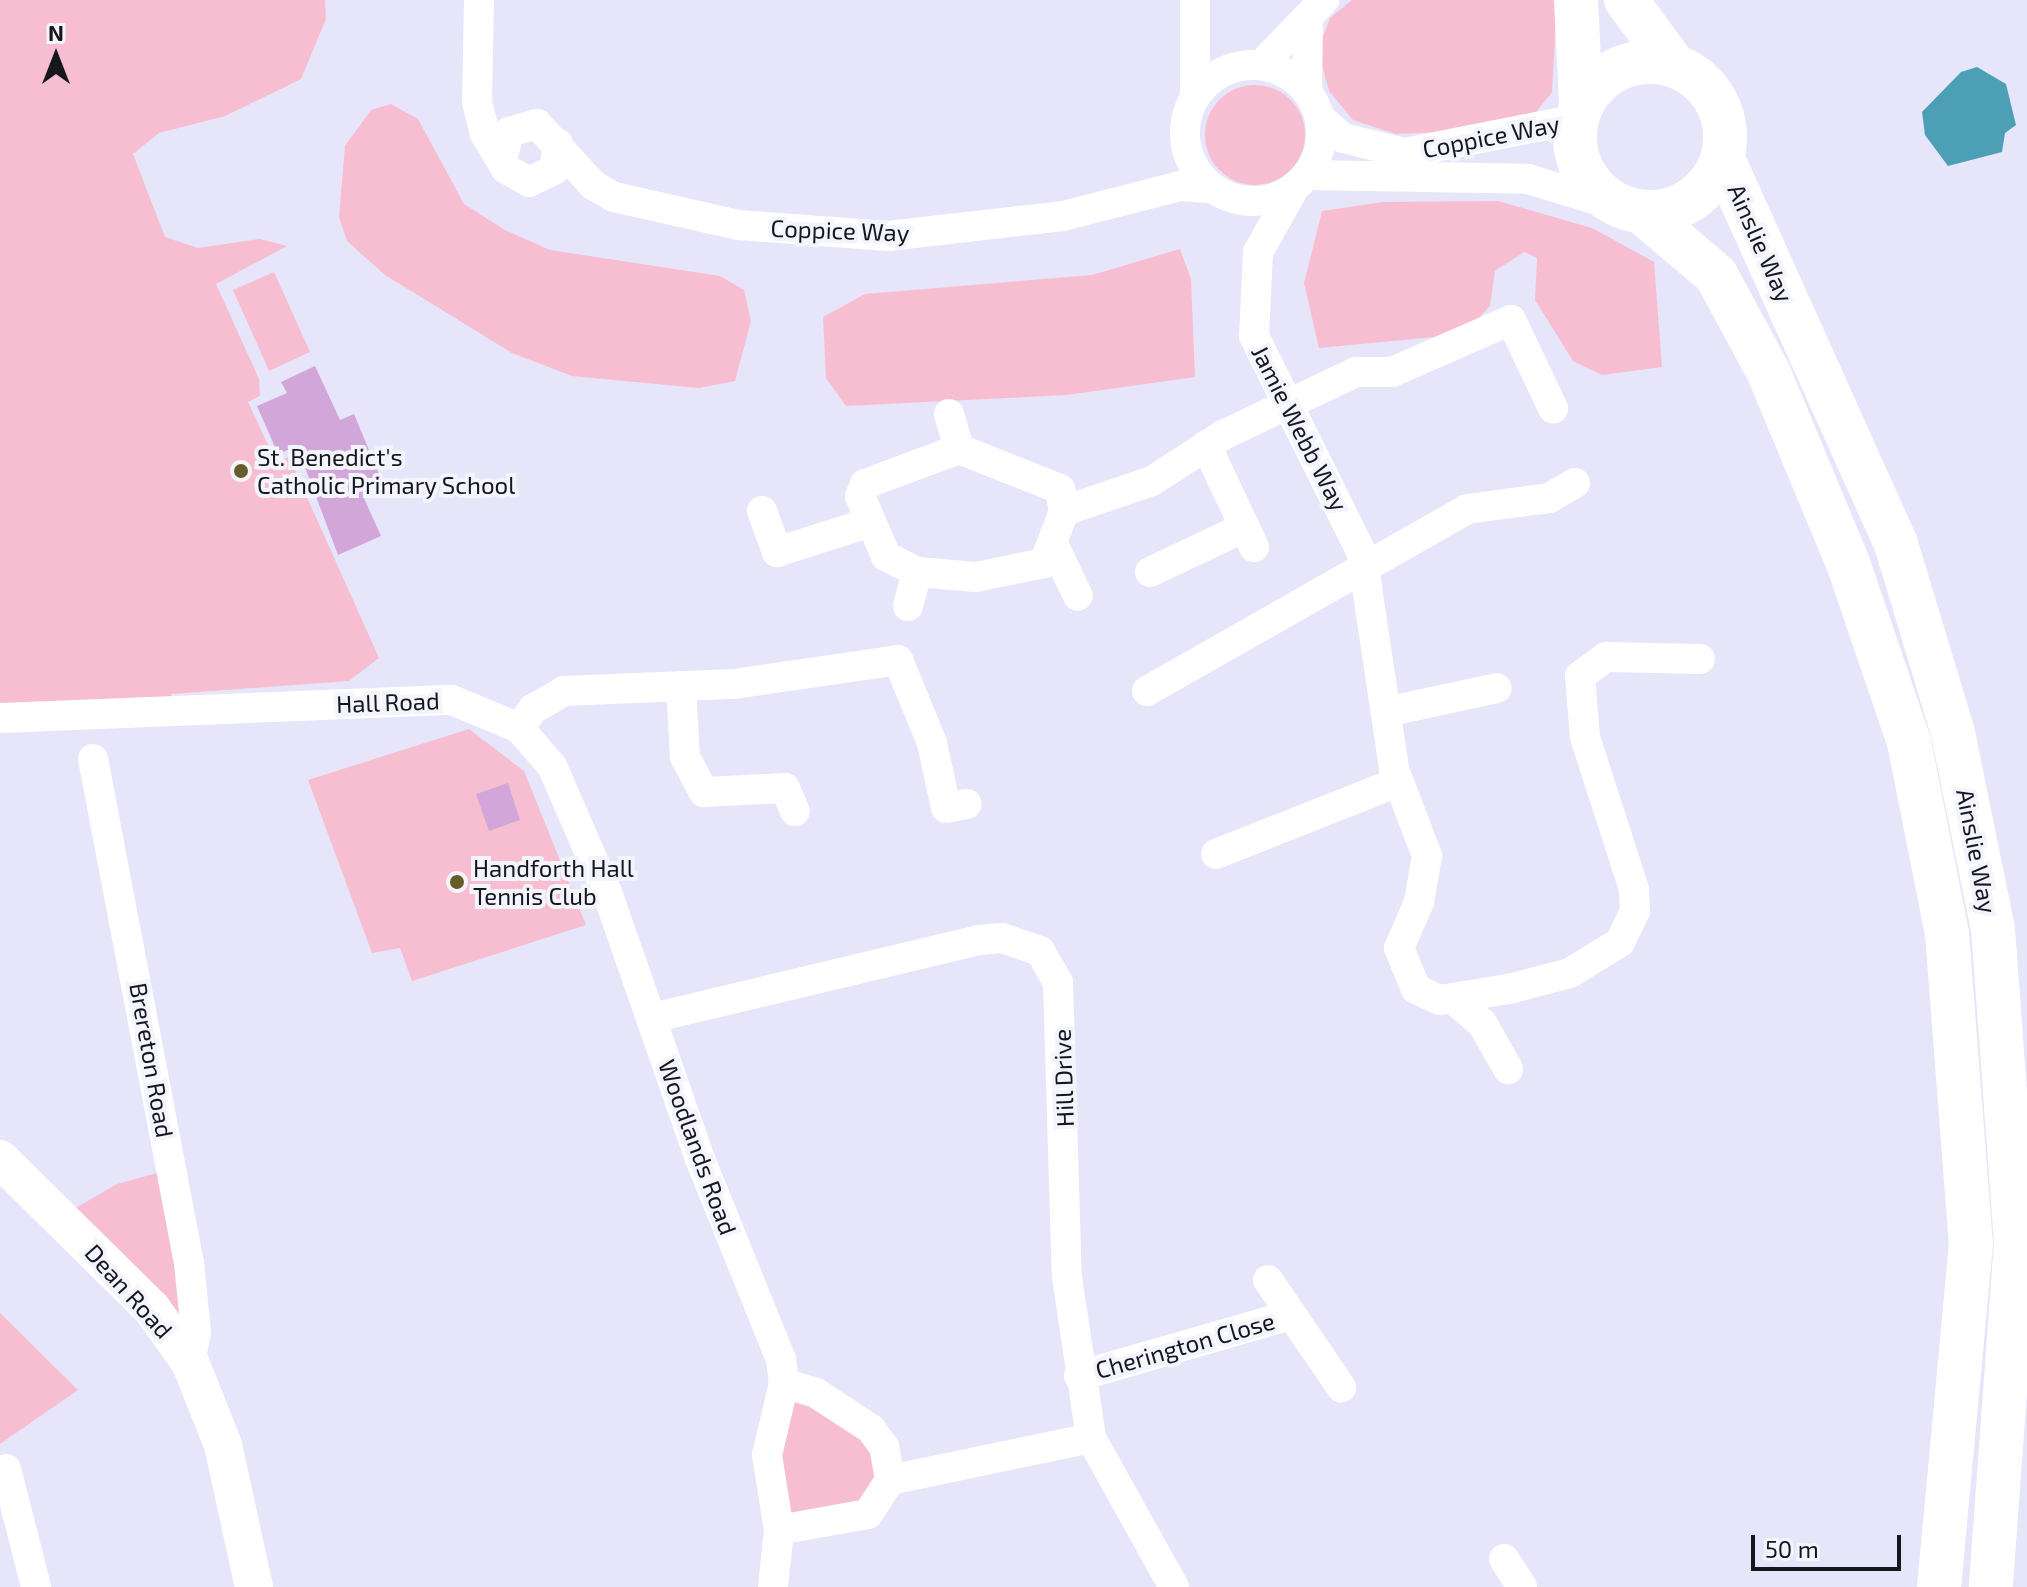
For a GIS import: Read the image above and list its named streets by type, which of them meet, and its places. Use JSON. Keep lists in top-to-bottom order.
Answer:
{
  "streets": {
    "highway": ["Ainslie Way"],
    "main road": ["Dean Road"],
    "street": [
      "Coppice Way",
      "Jamie Webb Way",
      "Hall Road",
      "Brereton Road",
      "Hill Drive",
      "Woodlands Road",
      "Cherington Close"
    ]
  },
  "crossings": [
    ["Coppice Way", "Ainslie Way"],
    ["Coppice Way", "Jamie Webb Way"],
    ["Hall Road", "Woodlands Road"],
    ["Brereton Road", "Dean Road"],
    ["Hill Drive", "Woodlands Road"],
    ["Hill Drive", "Cherington Close"]
  ],
  "places": ["St. Benedict's Catholic Primary School", "Handforth Hall Tennis Club"],
  "scale_bar": "50 m",
  "north": "top"
}
